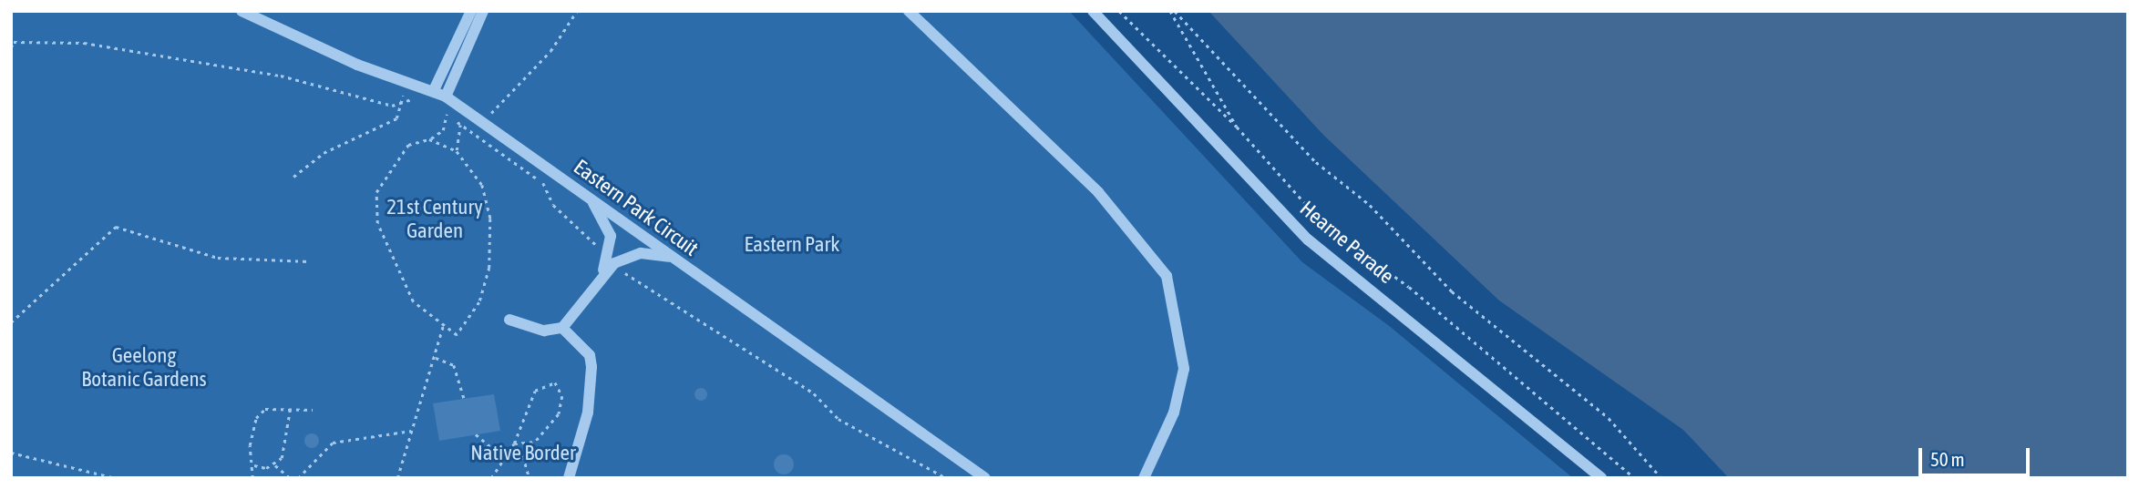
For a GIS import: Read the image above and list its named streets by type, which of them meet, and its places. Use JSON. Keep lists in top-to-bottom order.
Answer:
{
  "streets": {
    "street": ["Eastern Park Circuit", "Hearne Parade"]
  },
  "parks": [
    "21st Century Garden",
    "Eastern Park",
    "Geelong Botanic Gardens",
    "Native Border"
  ],
  "scale_bar": "50 m"
}
